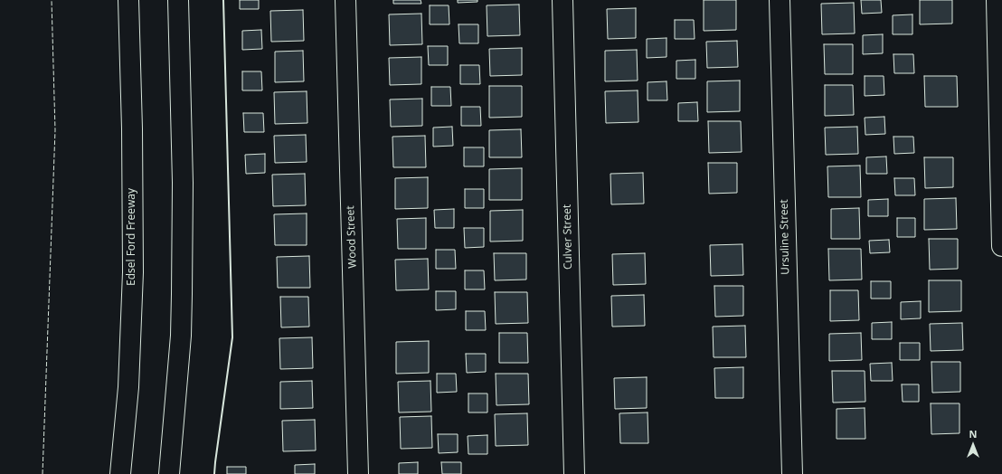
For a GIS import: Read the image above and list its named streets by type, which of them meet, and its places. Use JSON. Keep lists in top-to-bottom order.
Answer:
{
  "streets": {
    "main road": [
      "Edsel Ford Freeway",
      "Wood Street",
      "Culver Street",
      "Ursuline Street"
    ]
  },
  "north": "top"
}
